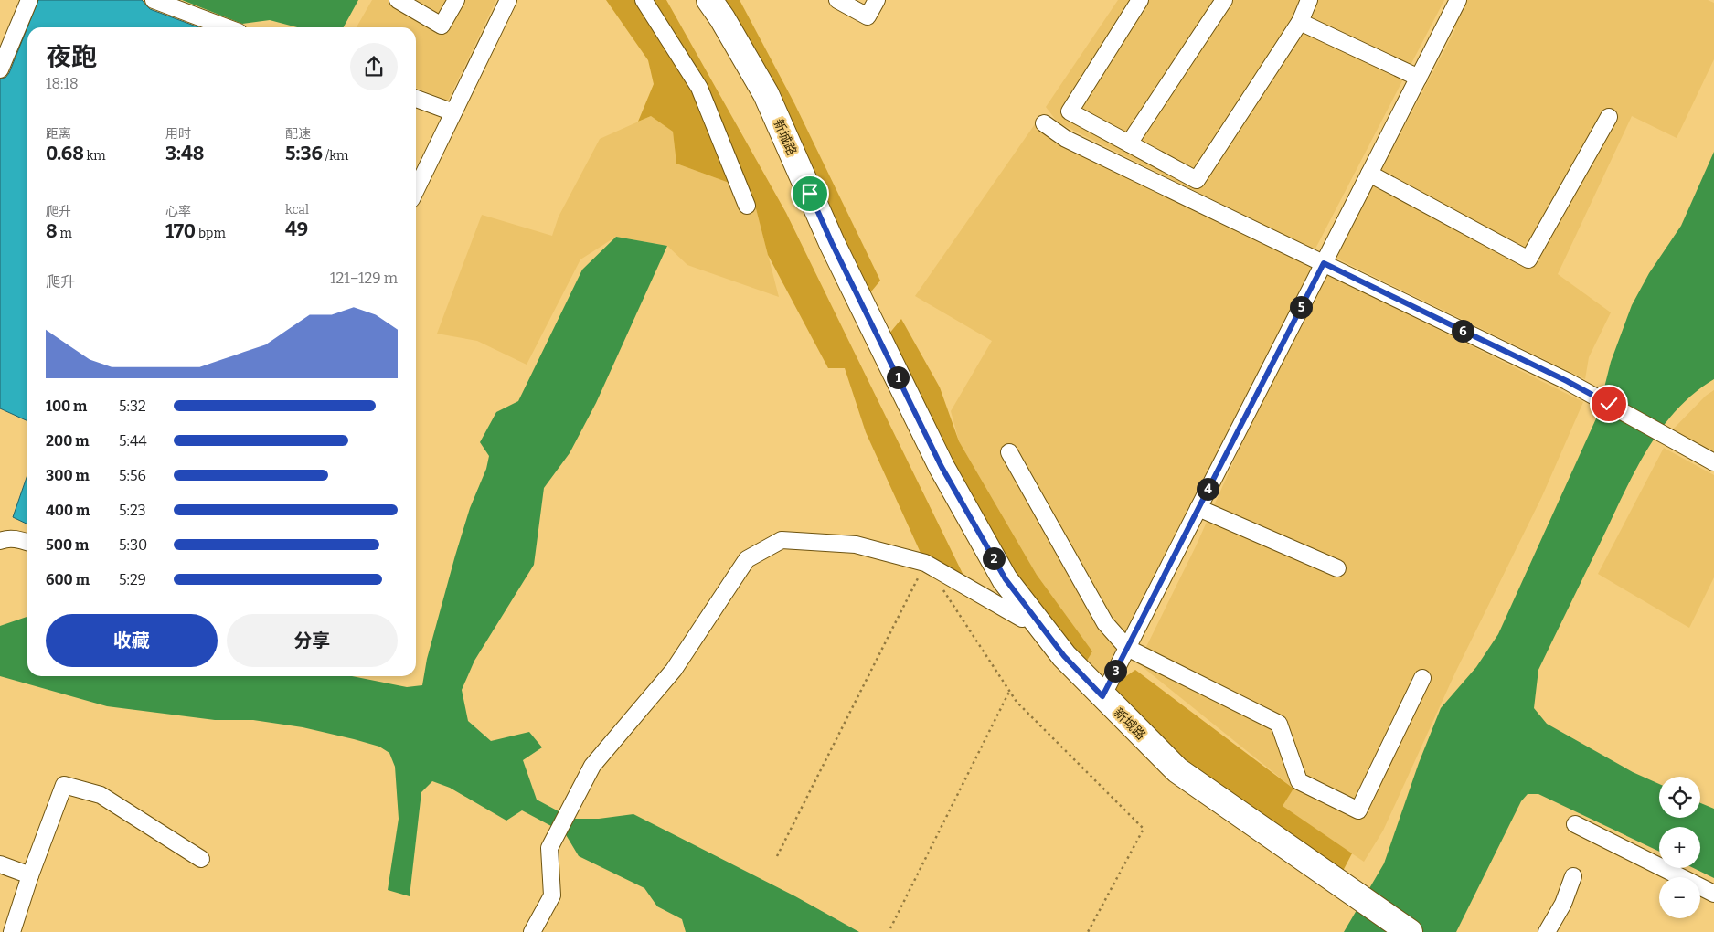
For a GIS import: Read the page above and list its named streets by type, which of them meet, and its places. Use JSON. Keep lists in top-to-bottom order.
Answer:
{
  "streets": {
    "main road": ["新城路"]
  },
  "page": {
    "heading": ["夜跑", "18:18"],
    "stats": [
      ["距离", "0.68 km"],
      ["用时", "3:48"],
      ["配速", "5:36 /km"],
      ["爬升", "8 m"],
      ["心率", "170 bpm"],
      ["kcal", "49"]
    ],
    "chart": ["爬升", "121–129 m"],
    "pins": [
      "5",
      "6",
      "1",
      "4",
      "2",
      "3"
    ],
    "list": [
      {
        "name": "100 m",
        "note": "5:32"
      },
      {
        "name": "200 m",
        "note": "5:44"
      },
      {
        "name": "300 m",
        "note": "5:56"
      },
      {
        "name": "400 m",
        "note": "5:23"
      },
      {
        "name": "500 m",
        "note": "5:30"
      },
      {
        "name": "600 m",
        "note": "5:29"
      }
    ],
    "buttons": ["收藏", "分享"],
    "map_buttons": ["+", "−"]
  }
}
